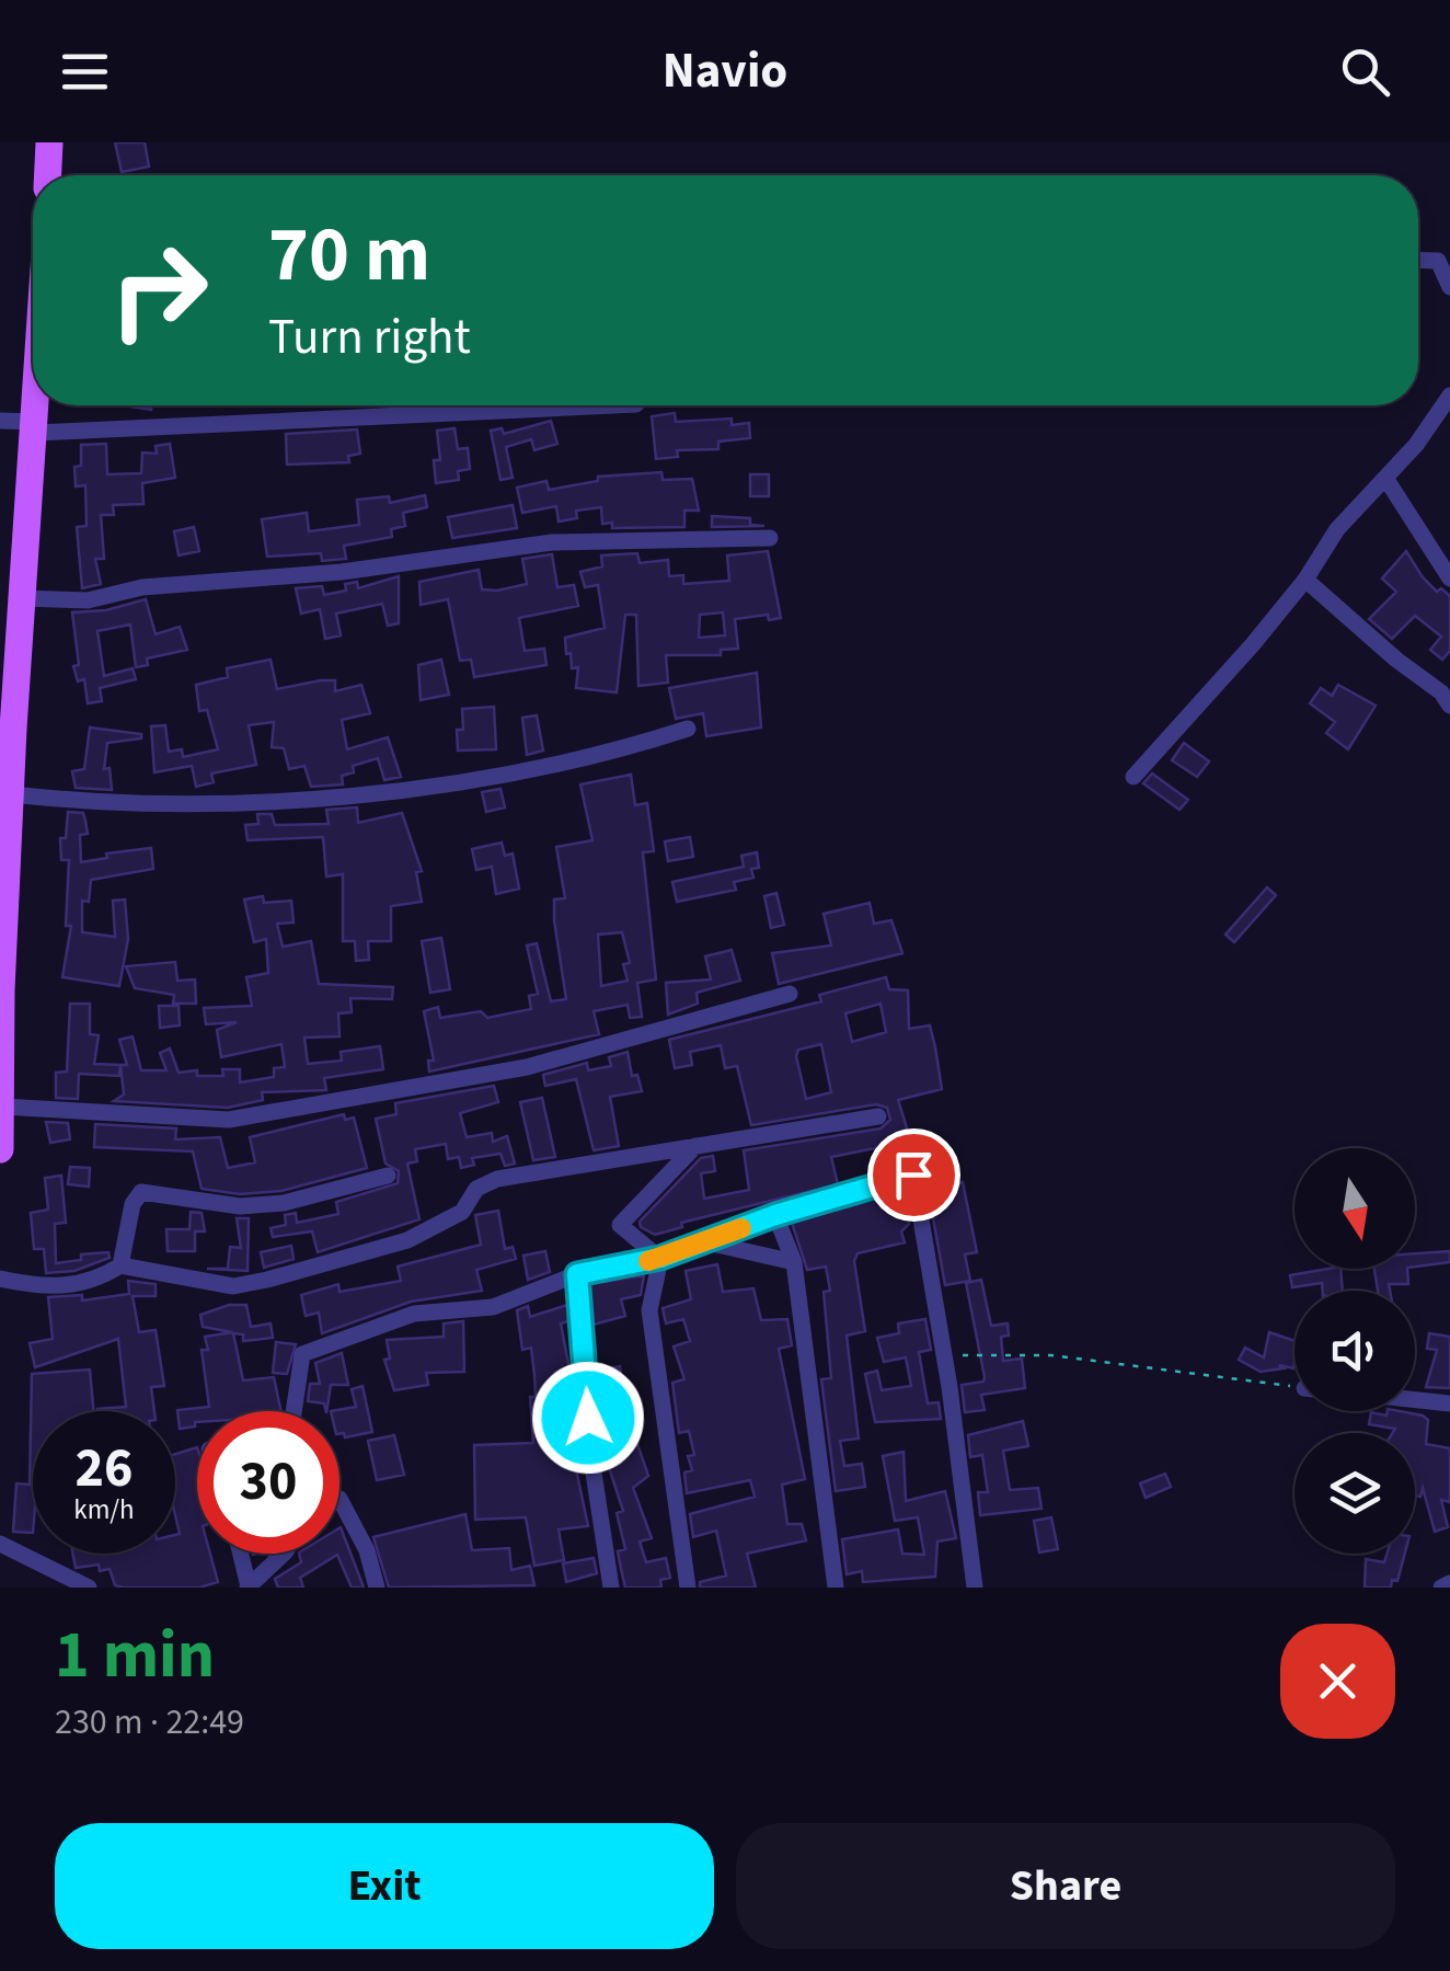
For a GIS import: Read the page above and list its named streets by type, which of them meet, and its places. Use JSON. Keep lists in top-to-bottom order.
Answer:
{
  "north": "bottom",
  "page": {
    "header": "Navio",
    "turn": ["70 m", "Turn right"],
    "speed": "26 km/h",
    "limit": "30",
    "heading": ["1 min", "230 m · 22:49"],
    "buttons": ["Exit", "Share"]
  }
}
